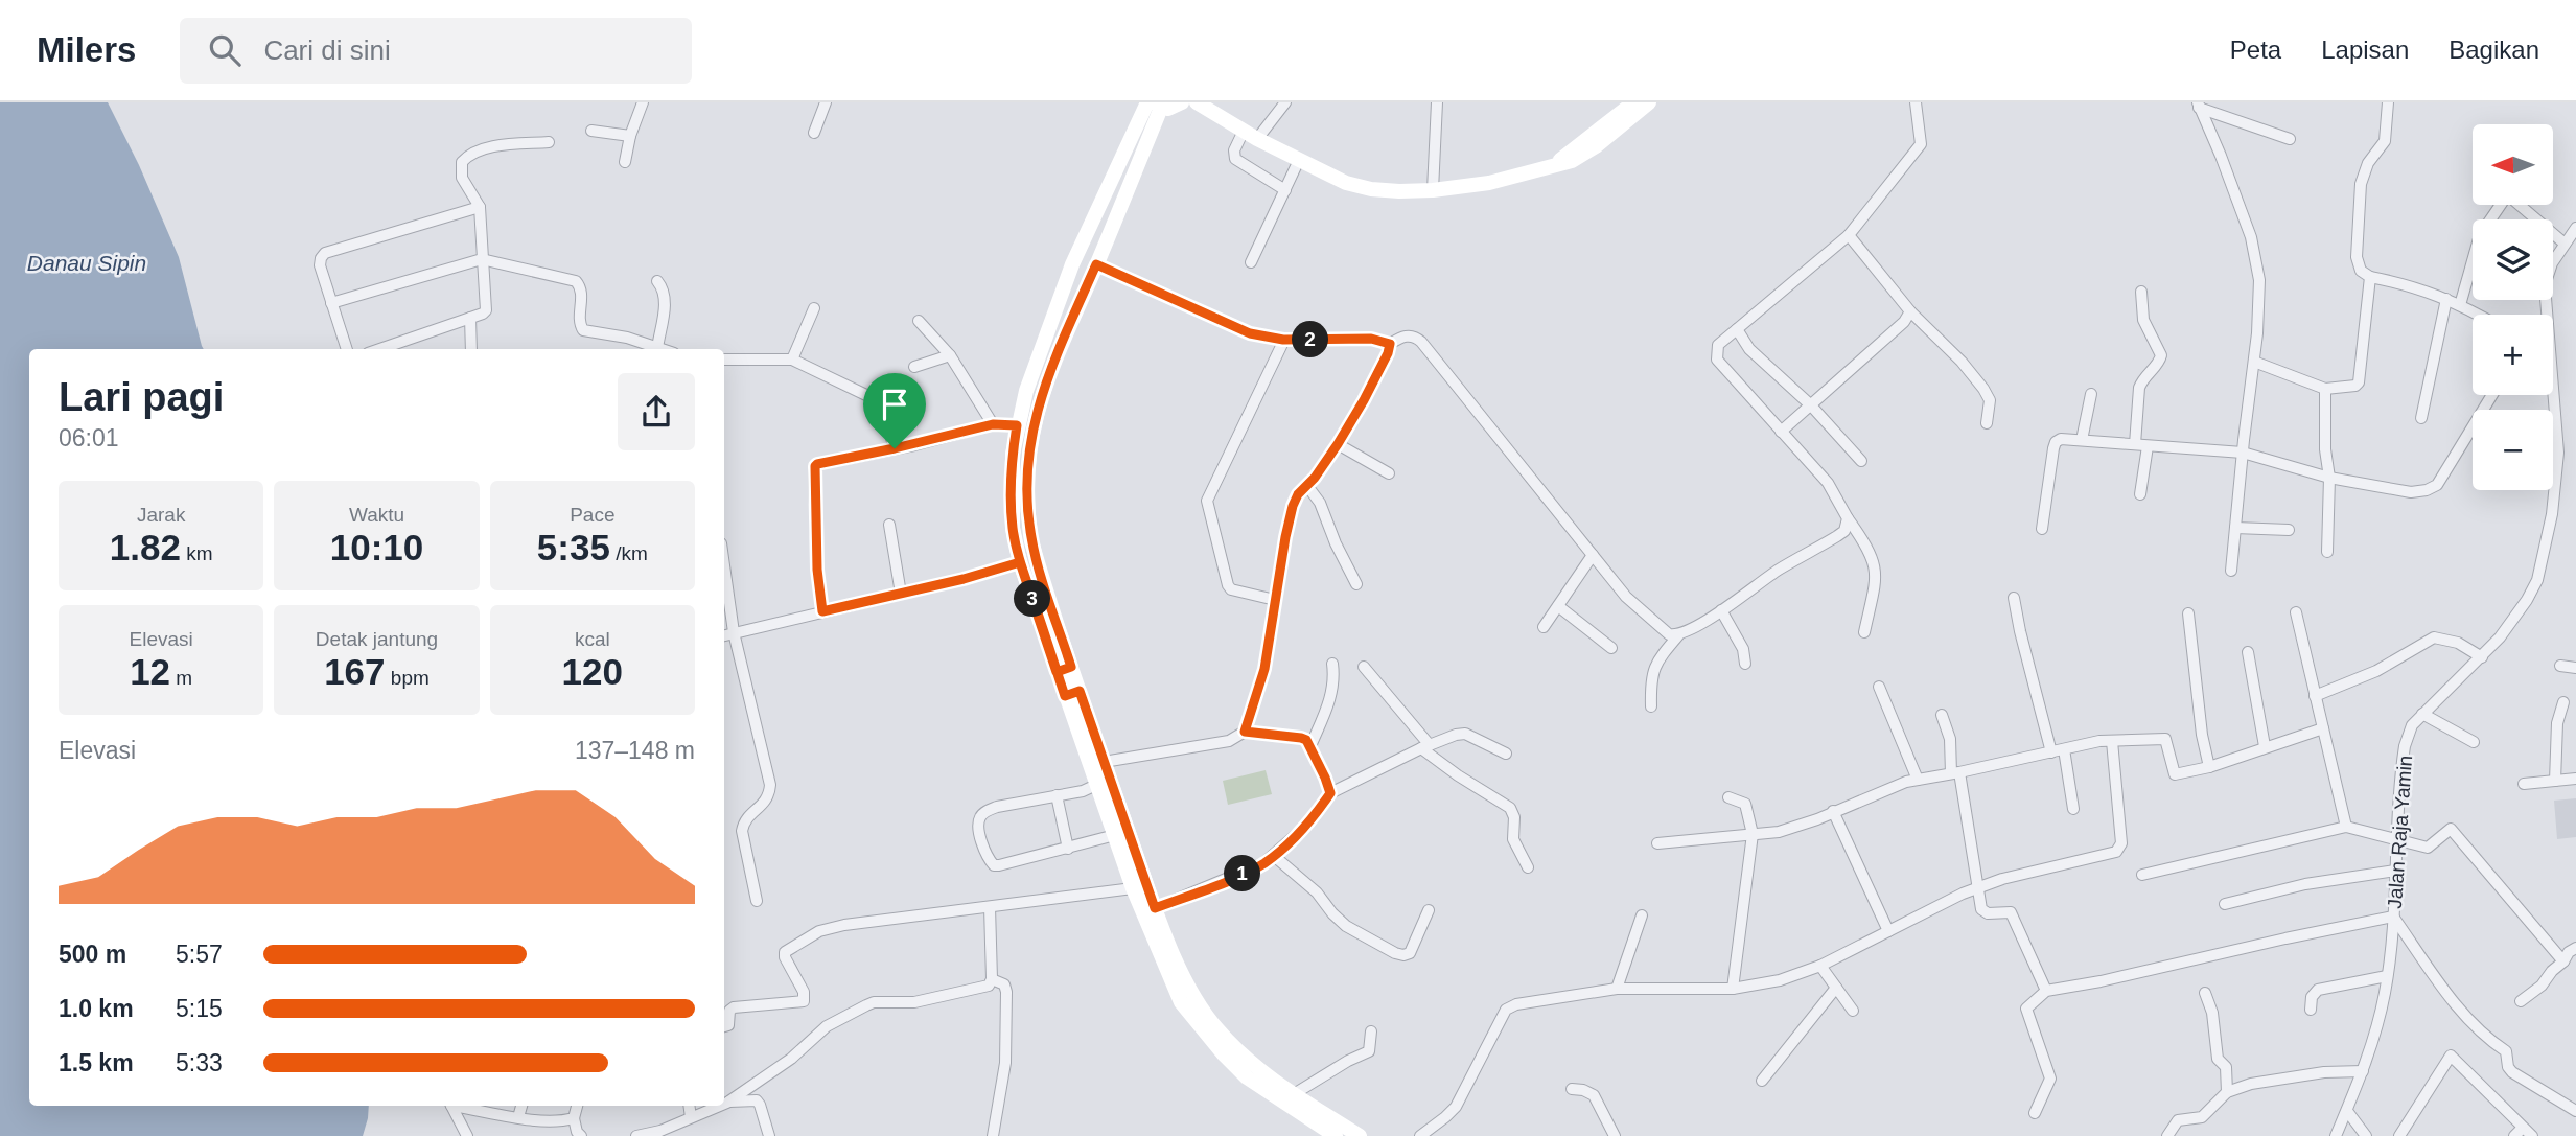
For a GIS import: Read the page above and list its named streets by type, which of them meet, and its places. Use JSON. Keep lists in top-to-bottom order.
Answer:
{
  "streets": {
    "street": ["Jalan Raja Yamin"]
  },
  "water": ["Danau Sipin"],
  "north": "left",
  "page": {
    "header": "Milers",
    "search": "Cari di sini",
    "nav": ["Peta", "Lapisan", "Bagikan"],
    "map_buttons": ["+", "−"],
    "pins": ["2", "3", "1"],
    "heading": ["Lari pagi", "06:01"],
    "stats": [
      ["Jarak", "1.82 km"],
      ["Waktu", "10:10"],
      ["Pace", "5:35 /km"],
      ["Elevasi", "12 m"],
      ["Detak jantung", "167 bpm"],
      ["kcal", "120"]
    ],
    "chart": ["Elevasi", "137–148 m"],
    "list": [
      {
        "name": "500 m",
        "note": "5:57"
      },
      {
        "name": "1.0 km",
        "note": "5:15"
      },
      {
        "name": "1.5 km",
        "note": "5:33"
      }
    ]
  }
}
